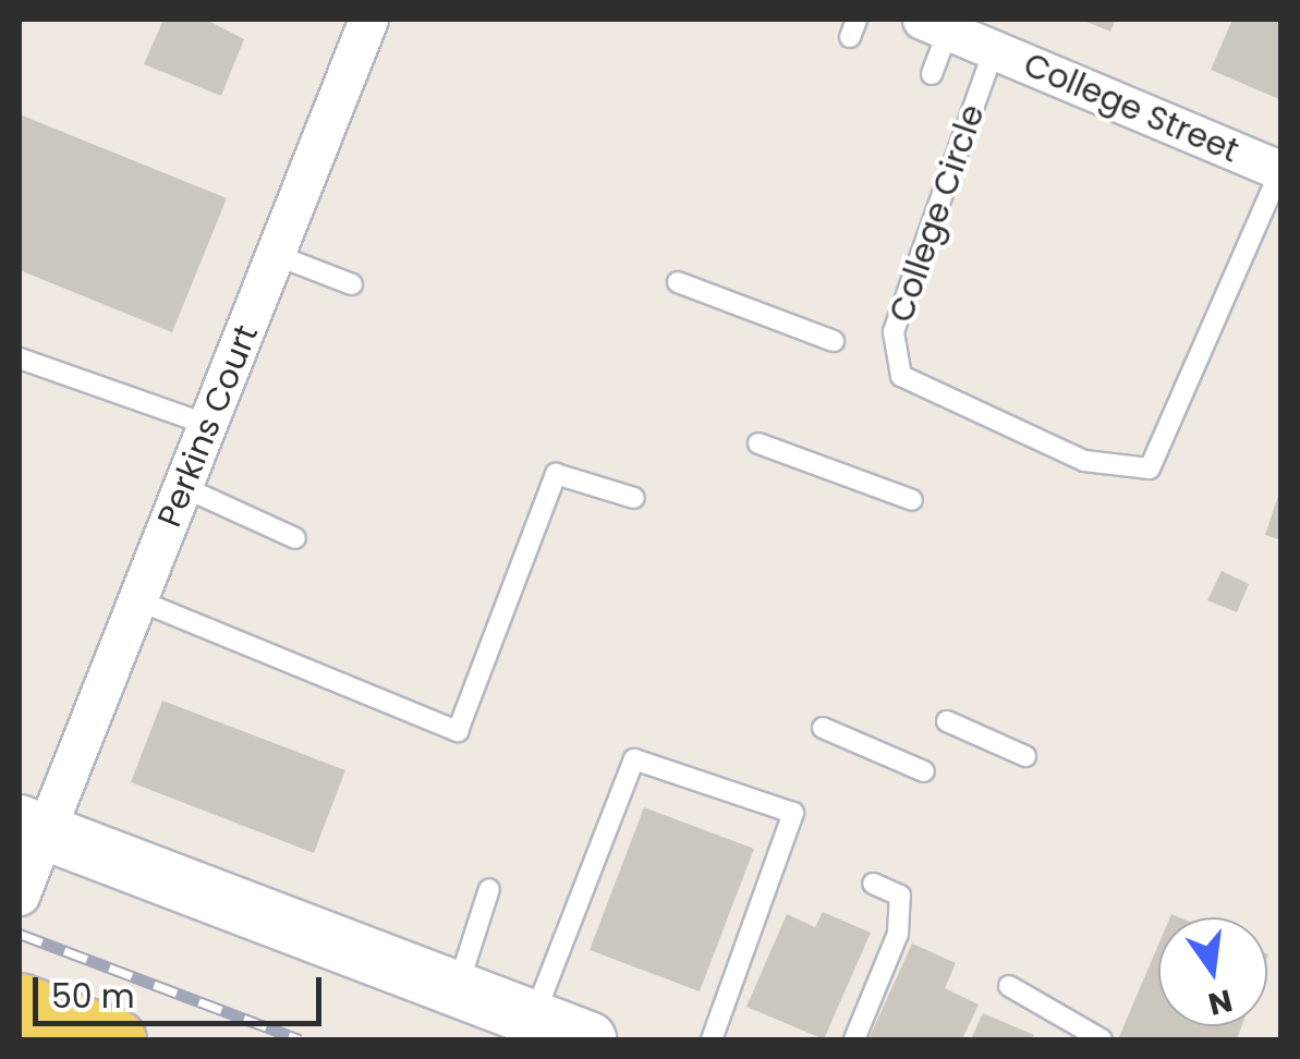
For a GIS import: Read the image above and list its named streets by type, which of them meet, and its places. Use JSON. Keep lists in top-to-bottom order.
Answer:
{
  "streets": {
    "street": ["College Street", "Perkins Court"],
    "lane": ["College Circle"]
  },
  "crossings": [
    ["College Street", "College Circle"]
  ],
  "scale_bar": "50 m",
  "north": "bottom"
}
